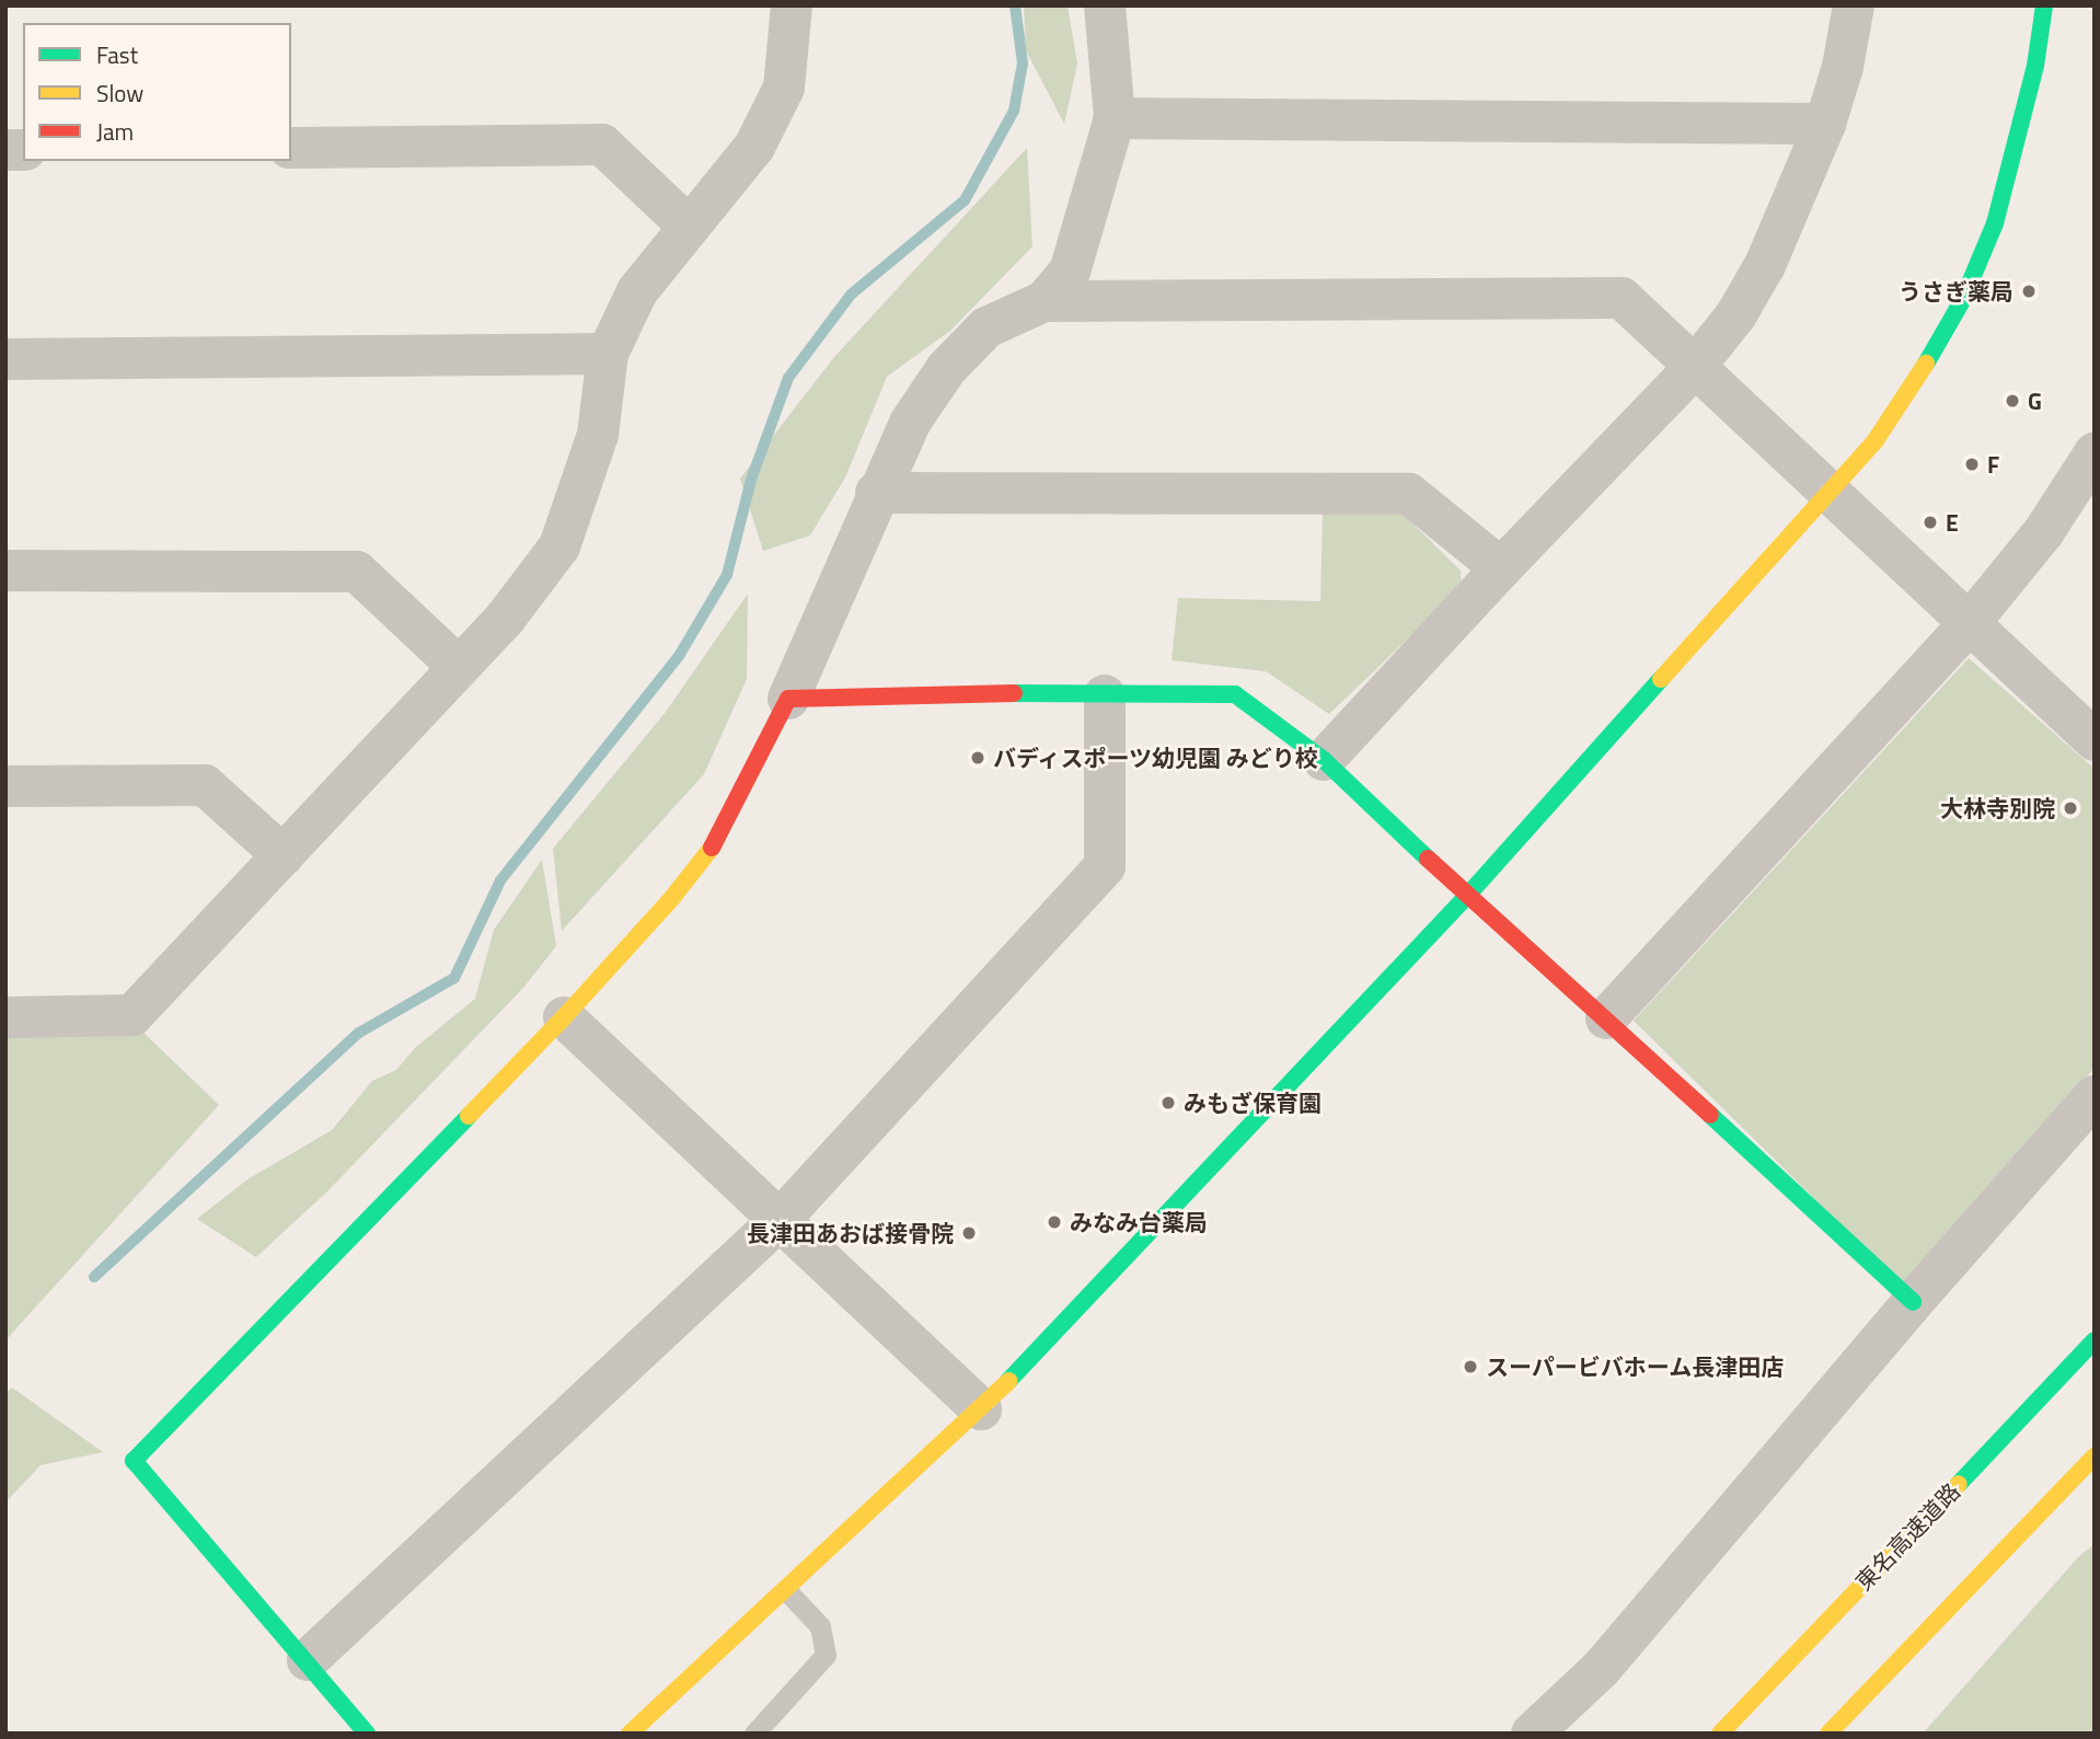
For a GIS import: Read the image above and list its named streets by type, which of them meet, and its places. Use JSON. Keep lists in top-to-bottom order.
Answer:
{
  "streets": {
    "main road": ["東名高速道路"]
  },
  "places": [
    "うさぎ薬局",
    "G",
    "F",
    "E",
    "バディスポーツ幼児園 みどり校",
    "大林寺別院",
    "みもざ保育園",
    "みなみ台薬局",
    "長津田あおば接骨院",
    "スーパービバホーム長津田店"
  ],
  "legend": ["Fast", "Slow", "Jam"]
}
